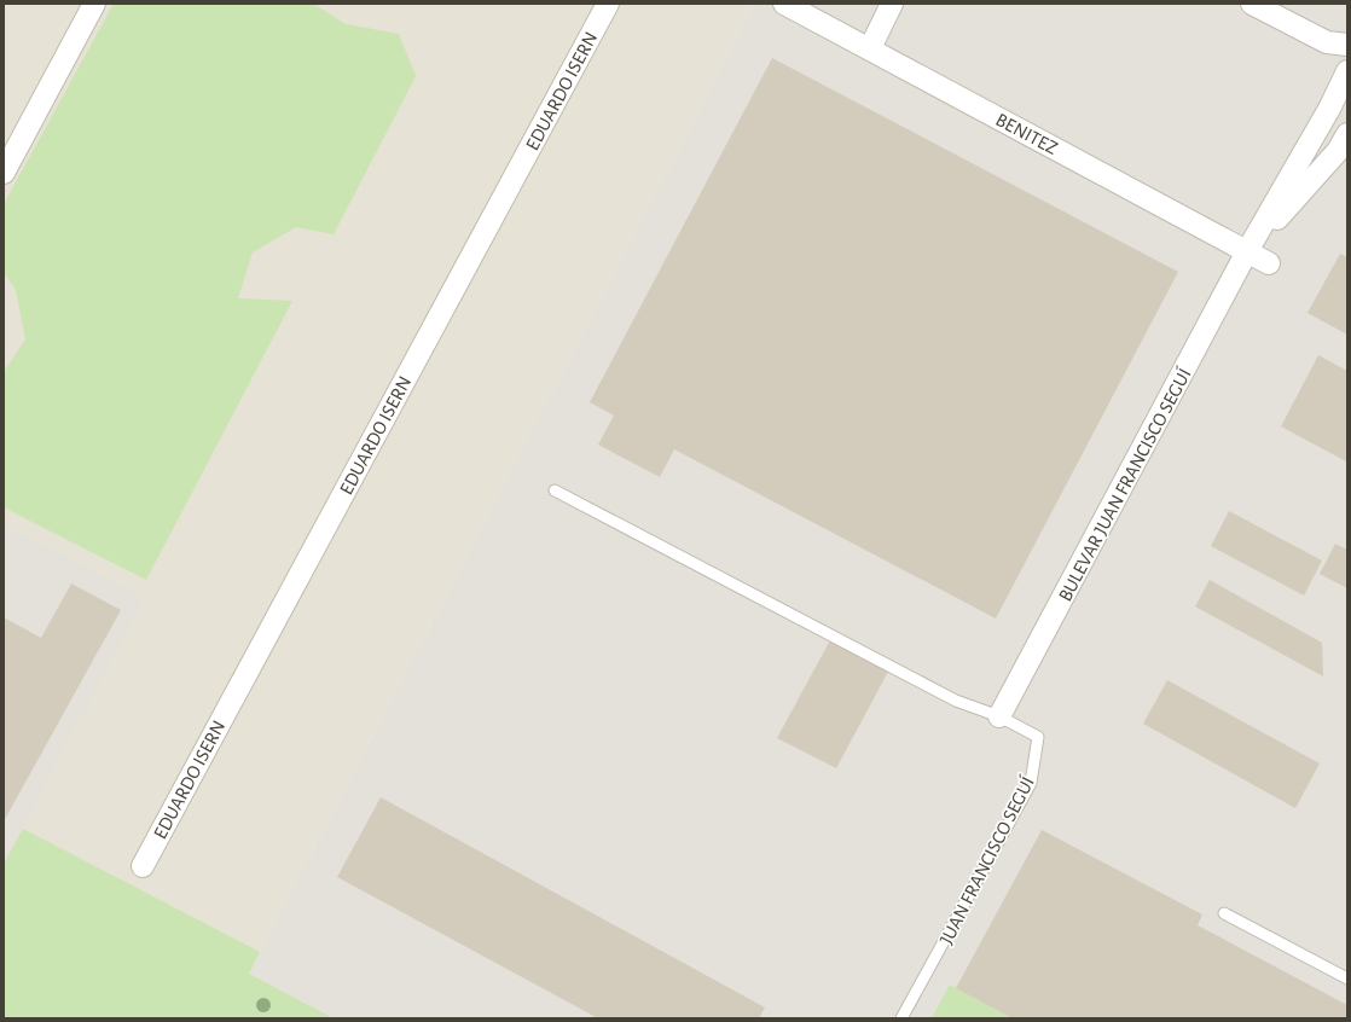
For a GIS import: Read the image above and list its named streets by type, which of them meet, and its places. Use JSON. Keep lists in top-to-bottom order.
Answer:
{
  "streets": {
    "street": ["EDUARDO ISERN", "BENITEZ", "BULEVAR JUAN FRANCISCO SEGUÍ"],
    "lane": ["JUAN FRANCISCO SEGUÍ"]
  },
  "crossings": [
    ["BENITEZ", "BULEVAR JUAN FRANCISCO SEGUÍ"],
    ["BULEVAR JUAN FRANCISCO SEGUÍ", "JUAN FRANCISCO SEGUÍ"]
  ]
}
